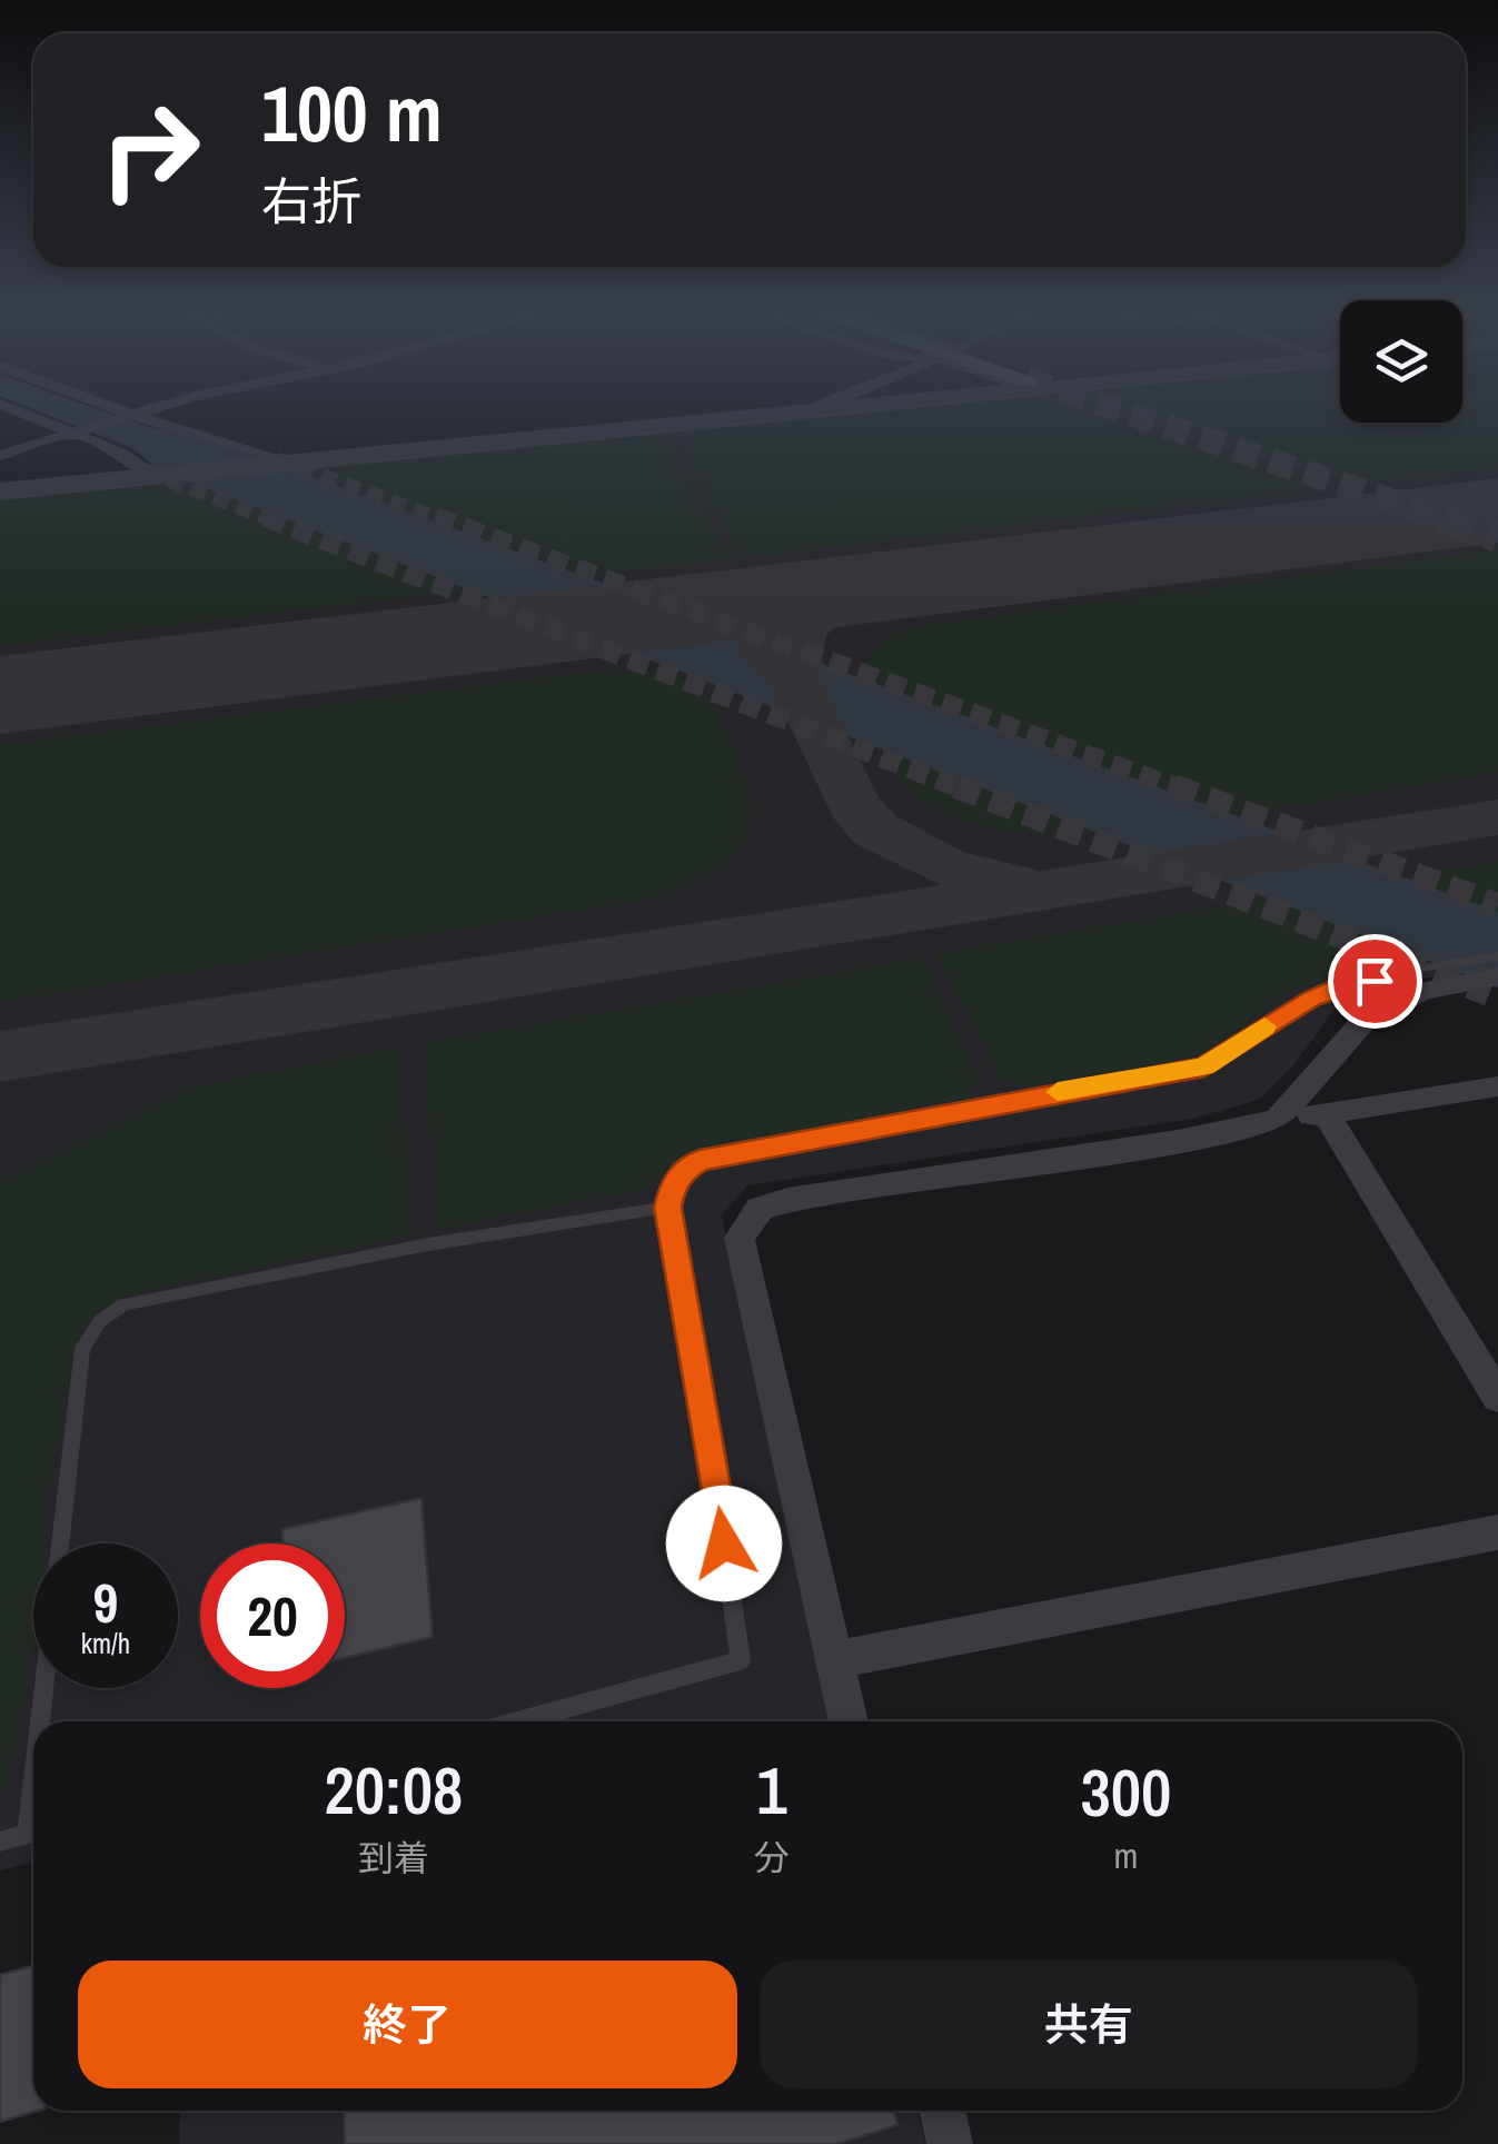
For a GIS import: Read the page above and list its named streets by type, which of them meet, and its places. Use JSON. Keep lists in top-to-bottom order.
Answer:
{
  "page": {
    "turn": ["100 m", "右折"],
    "speed": "9 km/h",
    "limit": "20",
    "eta": [
      "20:08",
      "到着",
      "1",
      "分",
      "300",
      "m"
    ],
    "buttons": ["終了", "共有"]
  }
}
